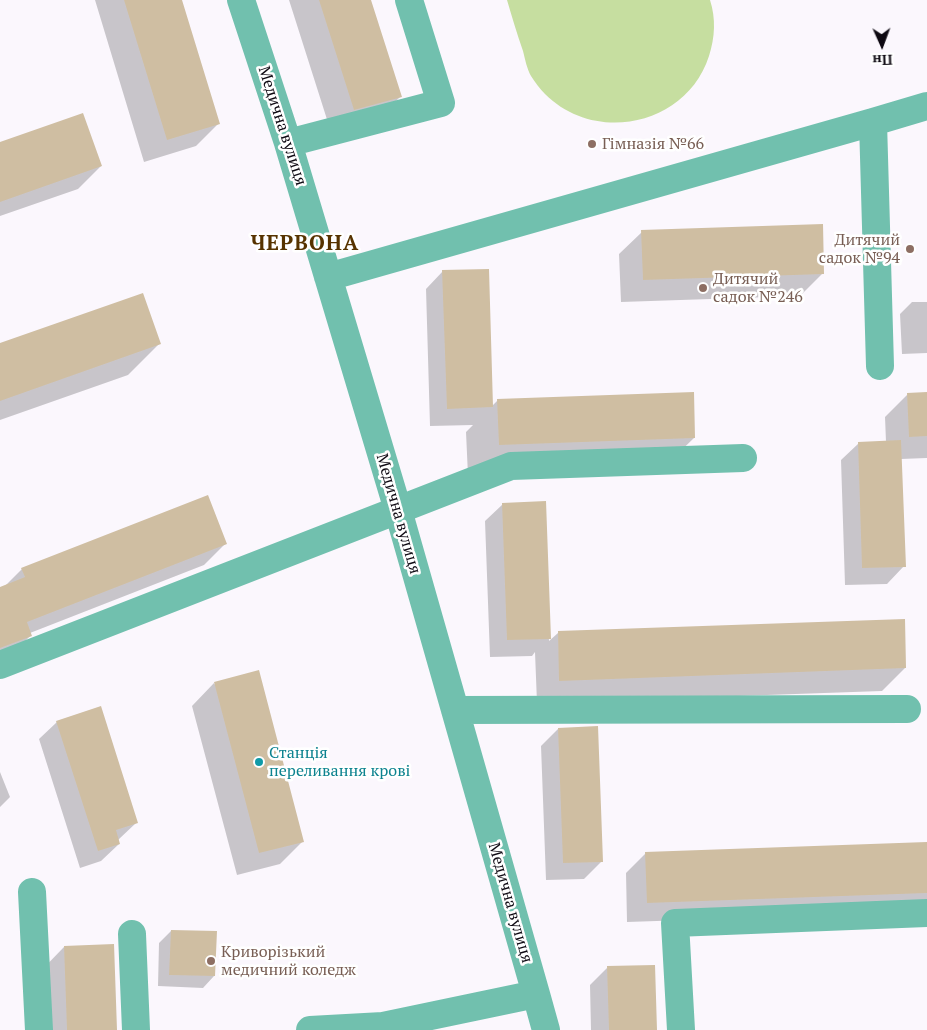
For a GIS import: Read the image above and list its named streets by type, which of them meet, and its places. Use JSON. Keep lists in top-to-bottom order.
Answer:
{
  "streets": {
    "street": ["Медична вулиця"]
  },
  "districts": ["ЧЕРВОНА"],
  "places": [
    "Гімназія №66",
    "Дитячий садок №94",
    "Дитячий садок №246",
    "Станція переливання крові",
    "Криворізький медичний коледж"
  ],
  "north": "bottom"
}
